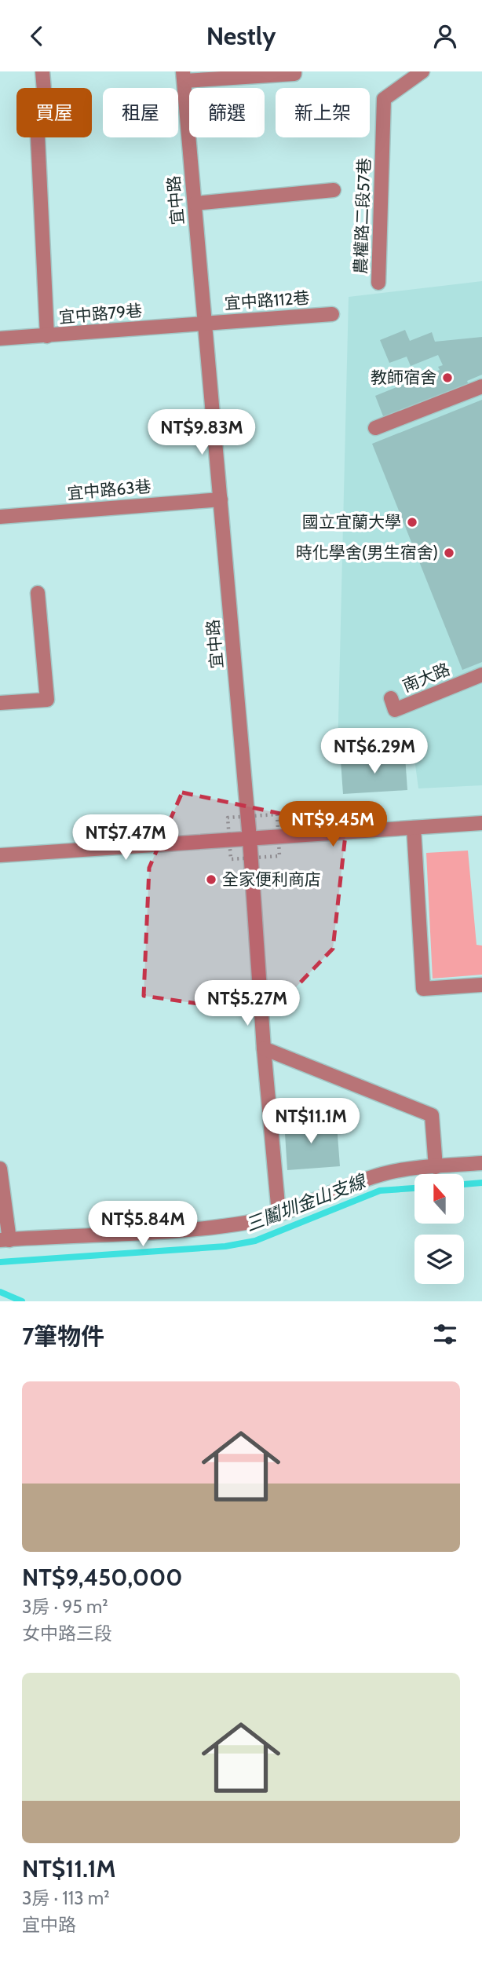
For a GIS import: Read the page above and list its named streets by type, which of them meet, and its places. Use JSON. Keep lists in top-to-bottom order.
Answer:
{
  "streets": {
    "street": [
      "宜中路",
      "農權路二段57巷",
      "宜中路112巷",
      "宜中路79巷",
      "宜中路63巷",
      "南大路"
    ]
  },
  "crossings": [
    ["宜中路", "宜中路112巷"],
    ["宜中路", "宜中路79巷"],
    ["宜中路", "宜中路63巷"],
    ["宜中路112巷", "宜中路79巷"]
  ],
  "water": ["三鬮圳金山支線"],
  "places": [
    "教師宿舍",
    "國立宜蘭大學",
    "時化學舍(男生宿舍)",
    "全家便利商店"
  ],
  "north": "top",
  "page": {
    "header": "Nestly",
    "chip": [
      "買屋",
      "租屋",
      "篩選",
      "新上架"
    ],
    "price": [
      "NT$9.83M",
      "NT$6.29M",
      "NT$9.45M",
      "NT$7.47M",
      "NT$5.27M",
      "NT$11.1M",
      "NT$5.84M"
    ],
    "heading": "7筆物件",
    "list": [
      {
        "name": "NT$9,450,000",
        "note": "3房 · 95 m² · 女中路三段"
      },
      {
        "name": "NT$11.1M",
        "note": "3房 · 113 m² · 宜中路"
      }
    ]
  }
}
